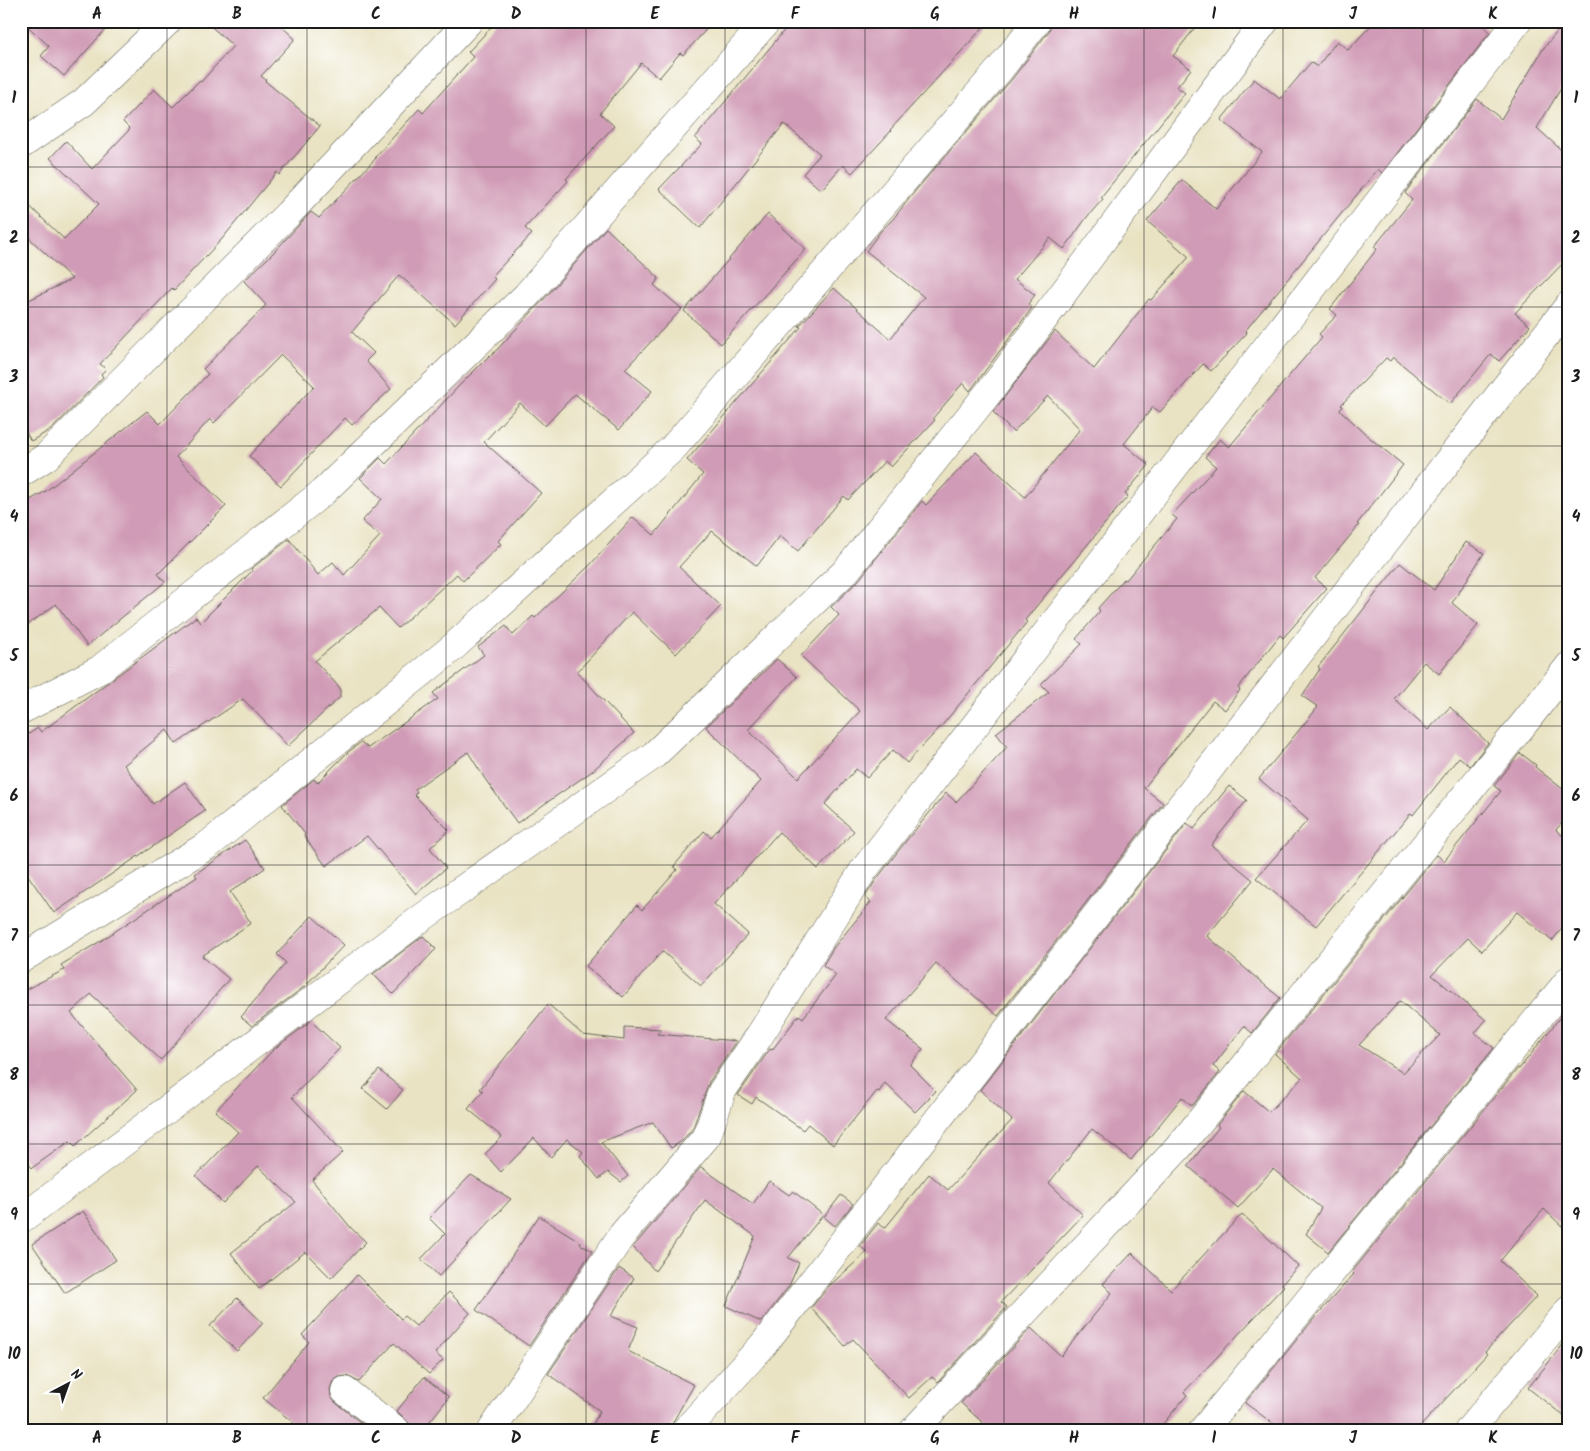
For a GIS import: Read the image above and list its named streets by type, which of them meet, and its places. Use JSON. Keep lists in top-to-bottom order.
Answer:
{
  "north": "top right",
  "grid": {
    "columns": [
      "A",
      "B",
      "C",
      "D",
      "E",
      "F",
      "G",
      "H",
      "I",
      "J",
      "K"
    ],
    "rows": [
      "1",
      "2",
      "3",
      "4",
      "5",
      "6",
      "7",
      "8",
      "9",
      "10"
    ]
  }
}
